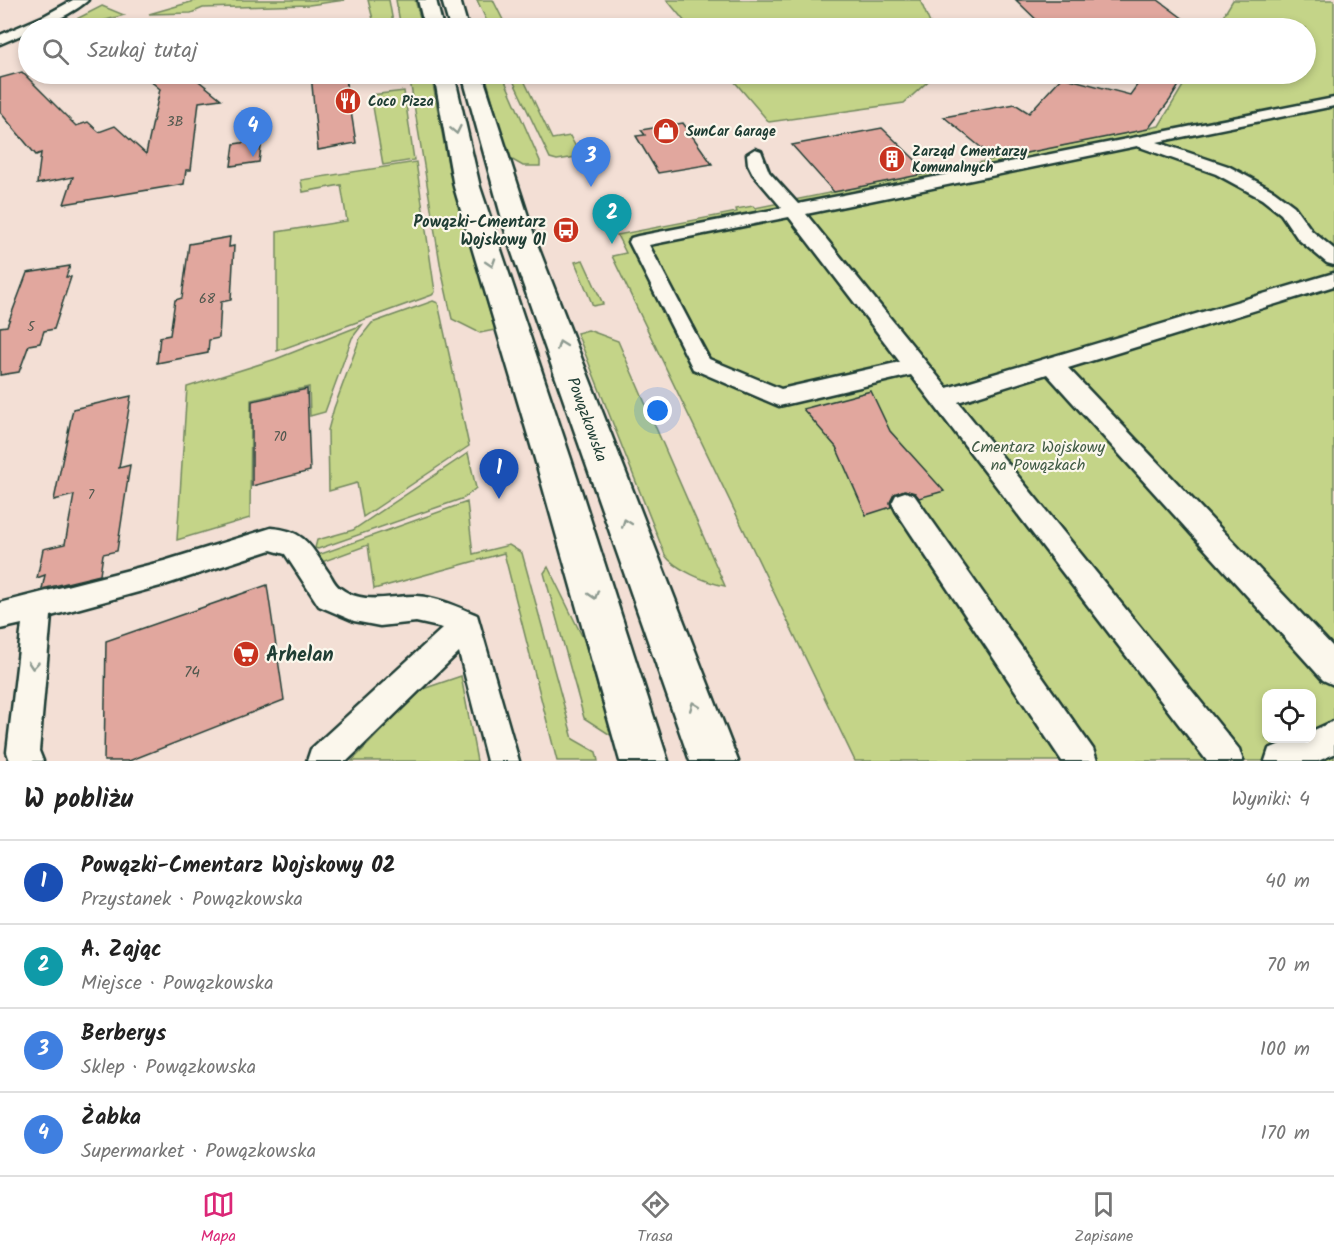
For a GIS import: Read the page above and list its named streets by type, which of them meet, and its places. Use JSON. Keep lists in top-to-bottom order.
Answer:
{
  "streets": {
    "main road": ["Powązkowska"]
  },
  "parks": ["Cmentarz Wojskowy na Powązkach"],
  "places": {
    "restaurant": ["Coco Pizza"],
    "shop": ["SunCar Garage"],
    "building": ["Zarząd Cmentarzy Komunalnych"],
    "bus stop": ["Powązki-Cmentarz Wojskowy 01"],
    "supermarket": ["Arhelan"]
  },
  "house_numbers": [
    "3B",
    "68",
    "5",
    "70",
    "7",
    "74"
  ],
  "page": {
    "search": "Szukaj tutaj",
    "pins": [
      "4",
      "3",
      "2",
      "1"
    ],
    "heading": ["W pobliżu", "Wyniki: 4"],
    "list": [
      {
        "mark": "1",
        "name": "Powązki-Cmentarz Wojskowy 02",
        "note": "Przystanek · Powązkowska",
        "value": "40 m"
      },
      {
        "mark": "2",
        "name": "A. Zając",
        "note": "Miejsce · Powązkowska",
        "value": "70 m"
      },
      {
        "mark": "3",
        "name": "Berberys",
        "note": "Sklep · Powązkowska",
        "value": "100 m"
      },
      {
        "mark": "4",
        "name": "Żabka",
        "note": "Supermarket · Powązkowska",
        "value": "170 m"
      }
    ],
    "nav": ["Mapa", "Trasa", "Zapisane"]
  }
}
